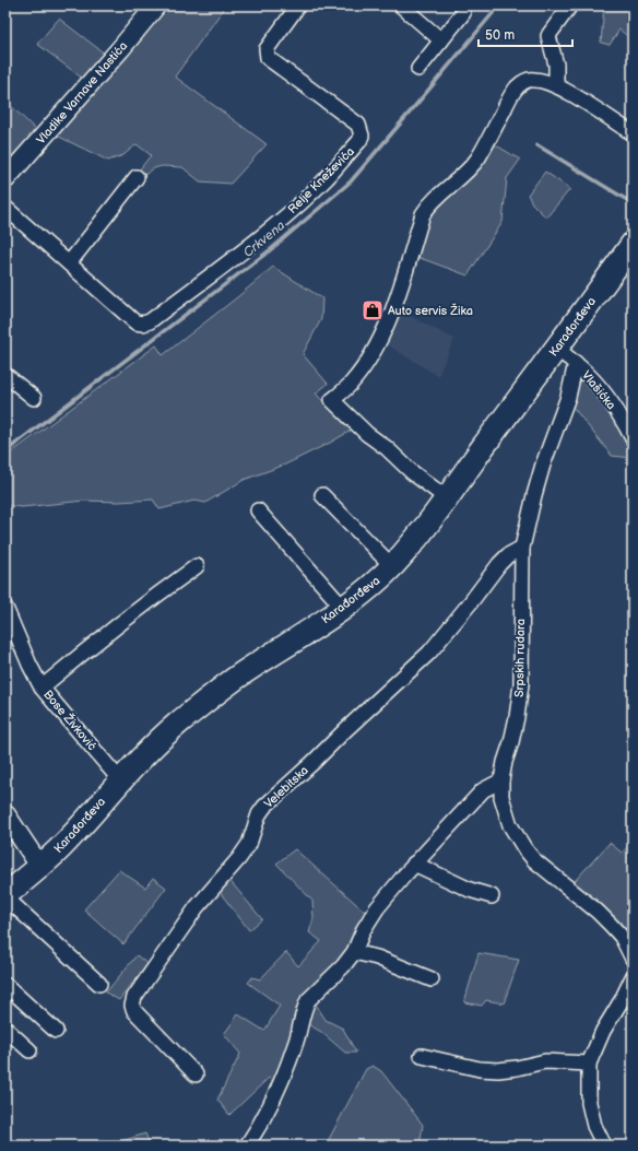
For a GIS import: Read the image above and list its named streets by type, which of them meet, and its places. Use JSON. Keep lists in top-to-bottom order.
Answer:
{
  "streets": {
    "main road": ["Karađorđeva"],
    "street": [
      "Vladike Varnave Nastića",
      "Relje Kneževića",
      "Vlašićka",
      "Srpskih rudara",
      "Bose Živković",
      "Velebitska"
    ]
  },
  "crossings": [
    ["Karađorđeva", "Vlašićka"],
    ["Karađorđeva", "Bose Živković"],
    ["Vlašićka", "Srpskih rudara"],
    ["Srpskih rudara", "Velebitska"]
  ],
  "water": ["Crkvena"],
  "places": {
    "shop": ["Auto servis Žika"]
  },
  "scale_bar": "50 m"
}
